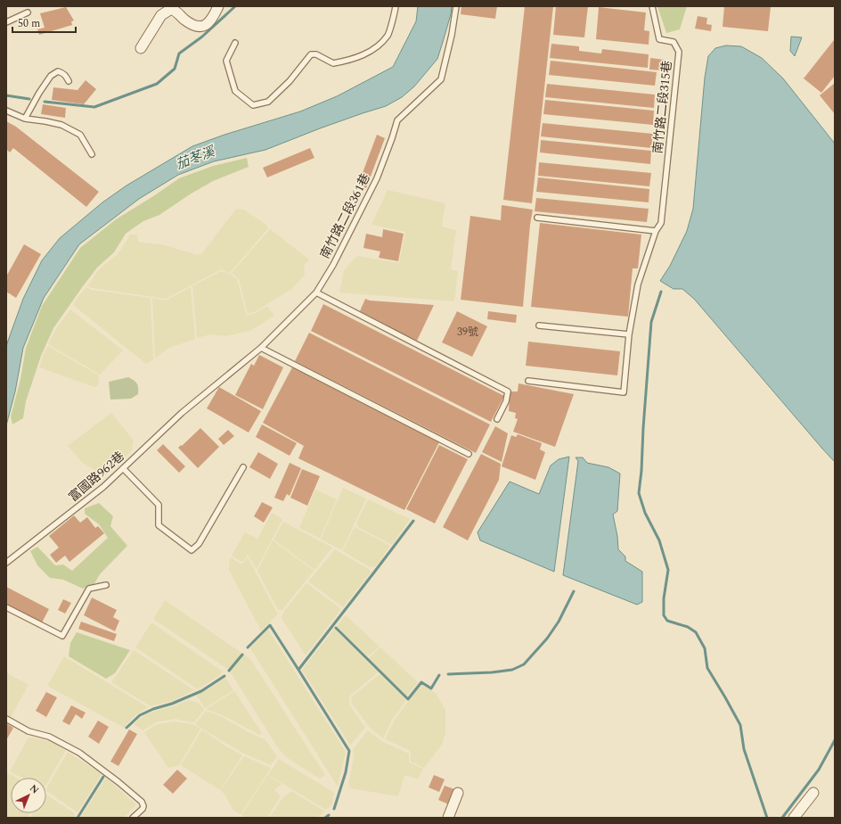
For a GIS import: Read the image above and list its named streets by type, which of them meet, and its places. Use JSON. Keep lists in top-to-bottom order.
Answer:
{
  "streets": {
    "lane": ["南竹路二段315巷", "南竹路二段361巷", "富國路962巷"]
  },
  "crossings": [
    ["南竹路二段361巷", "富國路962巷"]
  ],
  "water": ["茄苳溪"],
  "house_numbers": ["39號"],
  "scale_bar": "50 m",
  "north": "top right"
}
